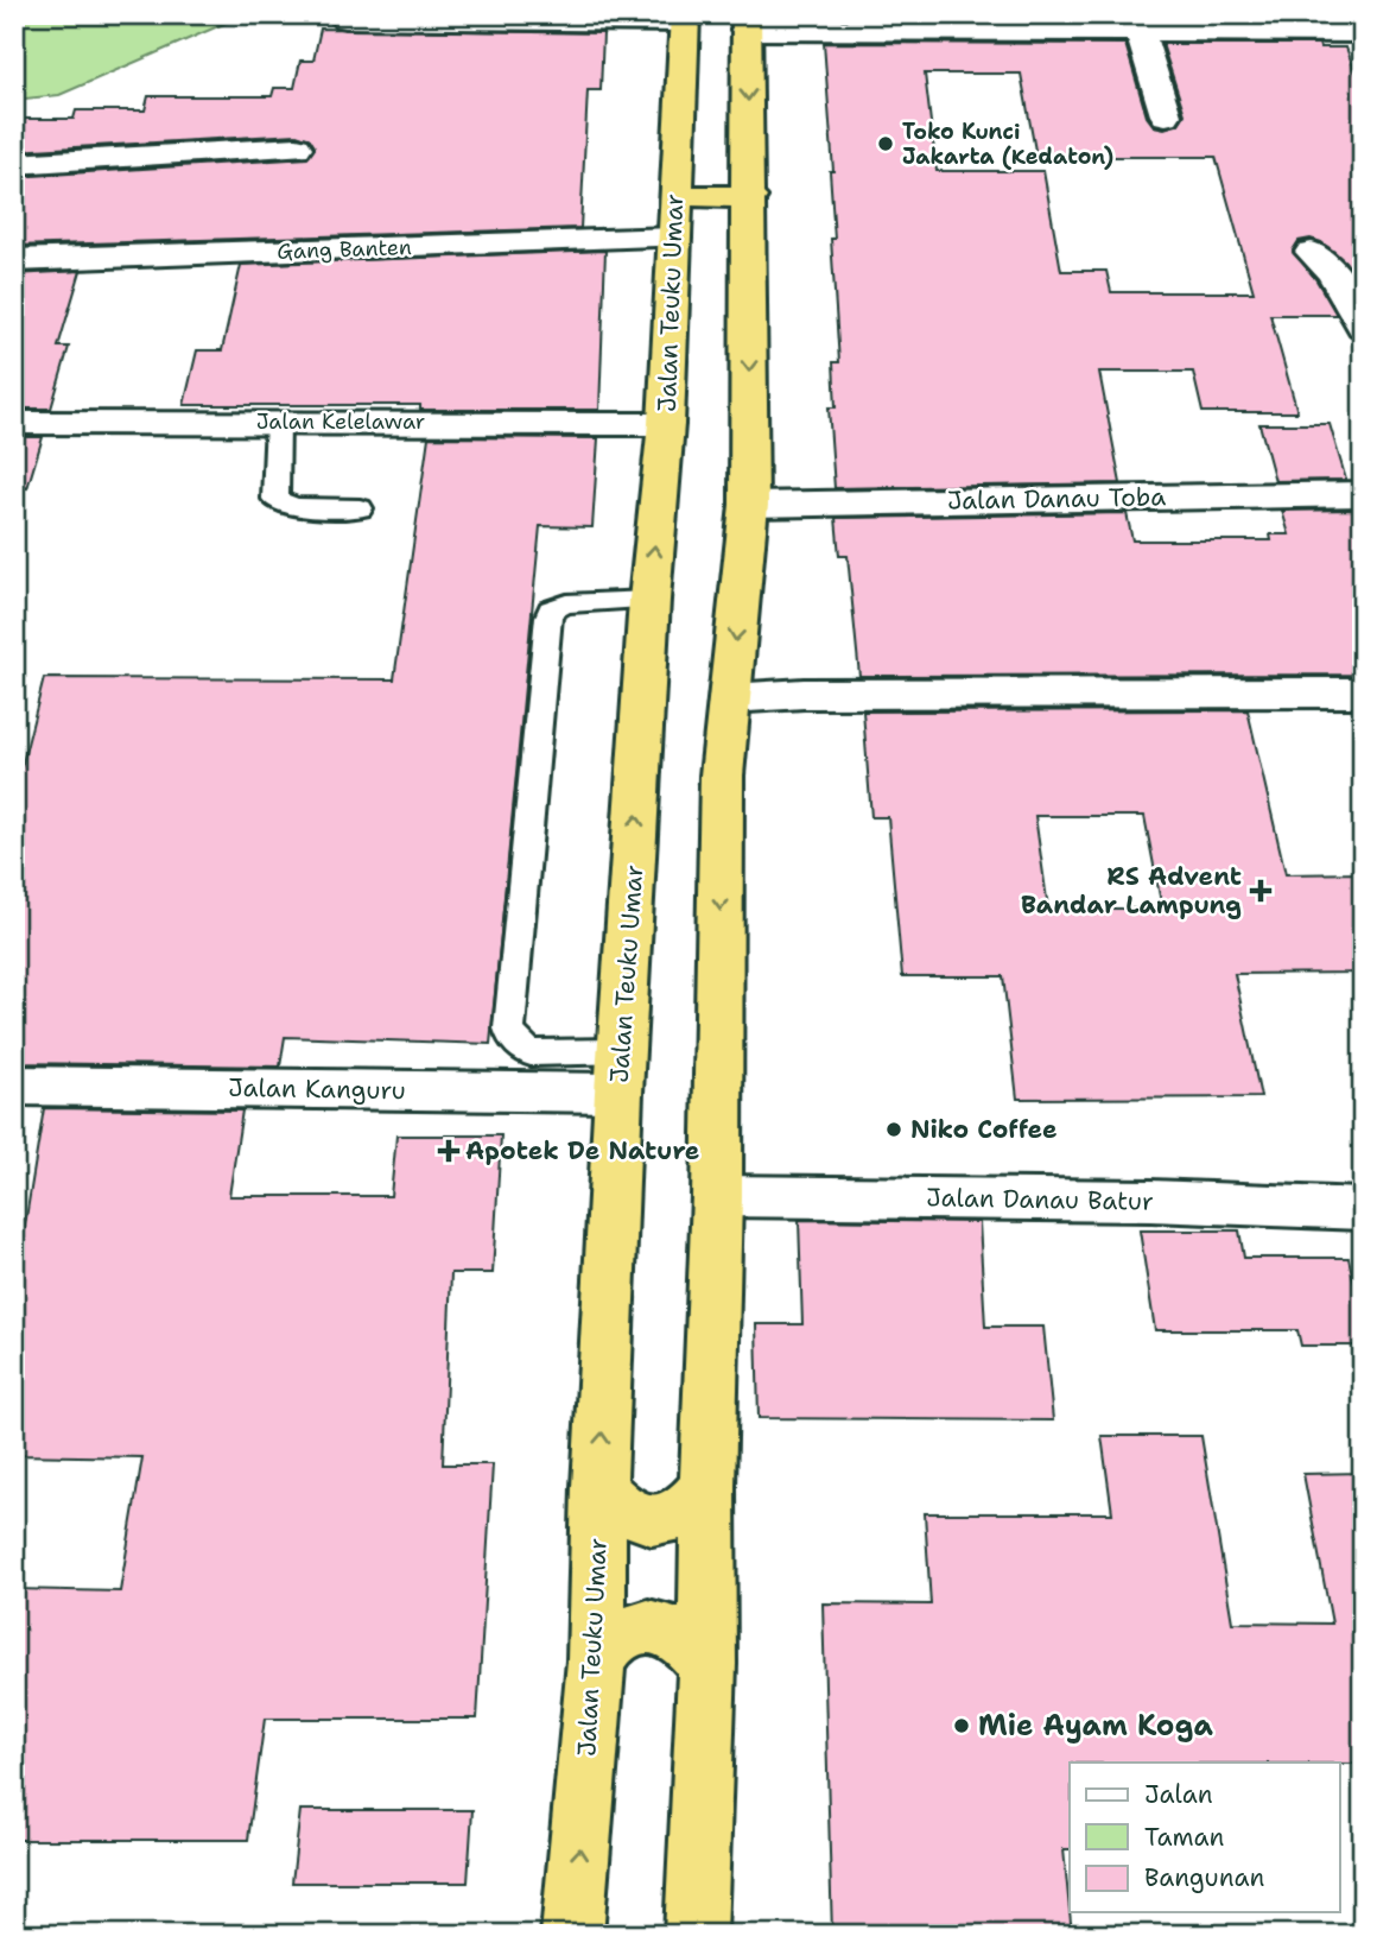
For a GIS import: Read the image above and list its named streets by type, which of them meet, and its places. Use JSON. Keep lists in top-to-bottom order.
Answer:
{
  "streets": {
    "highway": ["Jalan Teuku Umar"],
    "street": [
      "Gang Banten",
      "Jalan Kelelawar",
      "Jalan Danau Toba",
      "Jalan Kanguru",
      "Jalan Danau Batur"
    ]
  },
  "crossings": [
    ["Gang Banten", "Jalan Teuku Umar"],
    ["Jalan Teuku Umar", "Jalan Kelelawar"],
    ["Jalan Teuku Umar", "Jalan Kanguru"]
  ],
  "places": {
    "other": ["Toko Kunci Jakarta (Kedaton)", "Niko Coffee", "Mie Ayam Koga"],
    "health": ["RS Advent Bandar Lampung", "Apotek De Nature"]
  },
  "legend": ["Jalan", "Taman", "Bangunan"]
}
